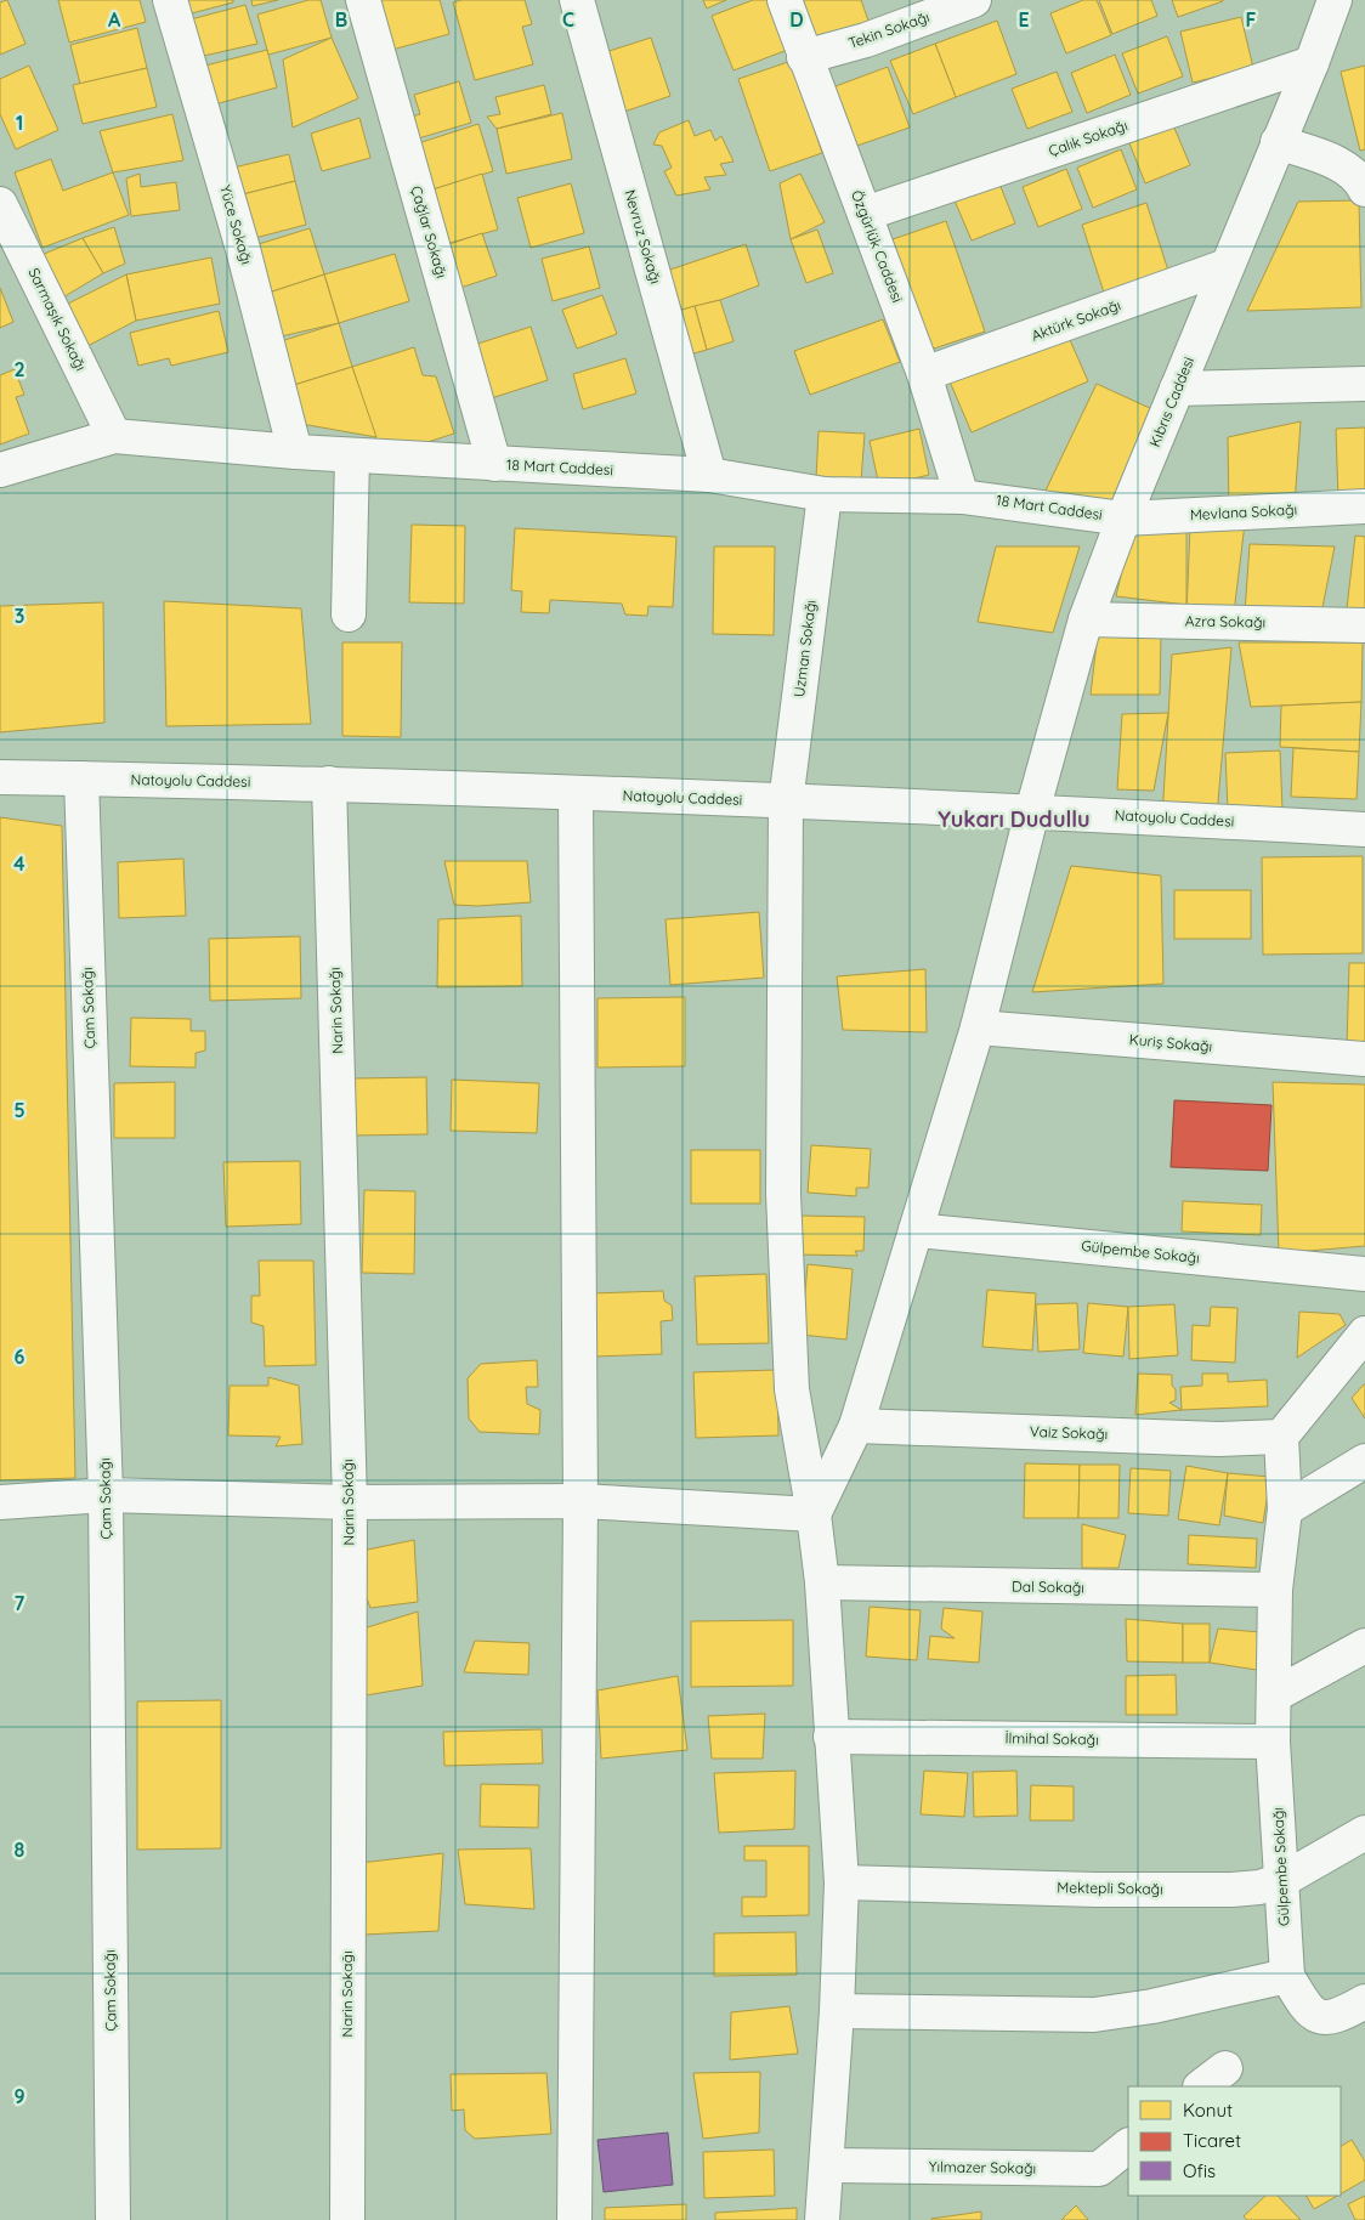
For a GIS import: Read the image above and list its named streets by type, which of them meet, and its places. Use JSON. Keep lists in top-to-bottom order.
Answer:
{
  "streets": {
    "street": [
      "Tekin Sokağı",
      "Çalık Sokağı",
      "Yüce Sokağı",
      "Çağlar Sokağı",
      "Nevruz Sokağı",
      "Özgürlük Caddesi",
      "Sarmaşık Sokağı",
      "Aktürk Sokağı",
      "Kıbrıs Caddesi",
      "18 Mart Caddesi",
      "Mevlana Sokağı",
      "Azra Sokağı",
      "Uzman Sokağı",
      "Natoyolu Caddesi",
      "Çam Sokağı",
      "Narin Sokağı",
      "Kuriş Sokağı",
      "Gülpembe Sokağı",
      "Vaiz Sokağı",
      "Dal Sokağı",
      "İlmihal Sokağı",
      "Mektepli Sokağı",
      "Yılmazer Sokağı"
    ]
  },
  "crossings": [
    ["Tekin Sokağı", "Özgürlük Caddesi"],
    ["Çalık Sokağı", "Özgürlük Caddesi"],
    ["Çalık Sokağı", "Kıbrıs Caddesi"],
    ["Yüce Sokağı", "18 Mart Caddesi"],
    ["Çağlar Sokağı", "18 Mart Caddesi"],
    ["Nevruz Sokağı", "18 Mart Caddesi"],
    ["Özgürlük Caddesi", "Aktürk Sokağı"],
    ["Özgürlük Caddesi", "18 Mart Caddesi"],
    ["Sarmaşık Sokağı", "18 Mart Caddesi"],
    ["Aktürk Sokağı", "Kıbrıs Caddesi"],
    ["Kıbrıs Caddesi", "18 Mart Caddesi"],
    ["Kıbrıs Caddesi", "Mevlana Sokağı"],
    ["Kıbrıs Caddesi", "Azra Sokağı"],
    ["Kıbrıs Caddesi", "Uzman Sokağı"],
    ["Kıbrıs Caddesi", "Natoyolu Caddesi"],
    ["Kıbrıs Caddesi", "Kuriş Sokağı"],
    ["Kıbrıs Caddesi", "Gülpembe Sokağı"],
    ["Kıbrıs Caddesi", "Vaiz Sokağı"],
    ["18 Mart Caddesi", "Mevlana Sokağı"],
    ["18 Mart Caddesi", "Uzman Sokağı"],
    ["Uzman Sokağı", "Natoyolu Caddesi"],
    ["Uzman Sokağı", "Dal Sokağı"],
    ["Uzman Sokağı", "İlmihal Sokağı"],
    ["Uzman Sokağı", "Mektepli Sokağı"],
    ["Uzman Sokağı", "Yılmazer Sokağı"],
    ["Natoyolu Caddesi", "Çam Sokağı"],
    ["Natoyolu Caddesi", "Narin Sokağı"],
    ["Gülpembe Sokağı", "Vaiz Sokağı"],
    ["Gülpembe Sokağı", "Dal Sokağı"],
    ["Gülpembe Sokağı", "İlmihal Sokağı"],
    ["Gülpembe Sokağı", "Mektepli Sokağı"]
  ],
  "districts": ["Yukarı Dudullu"],
  "legend": ["Konut", "Ticaret", "Ofis"],
  "grid": {
    "columns": [
      "A",
      "B",
      "C",
      "D",
      "E",
      "F"
    ],
    "rows": [
      "1",
      "2",
      "3",
      "4",
      "5",
      "6",
      "7",
      "8",
      "9"
    ]
  }
}
